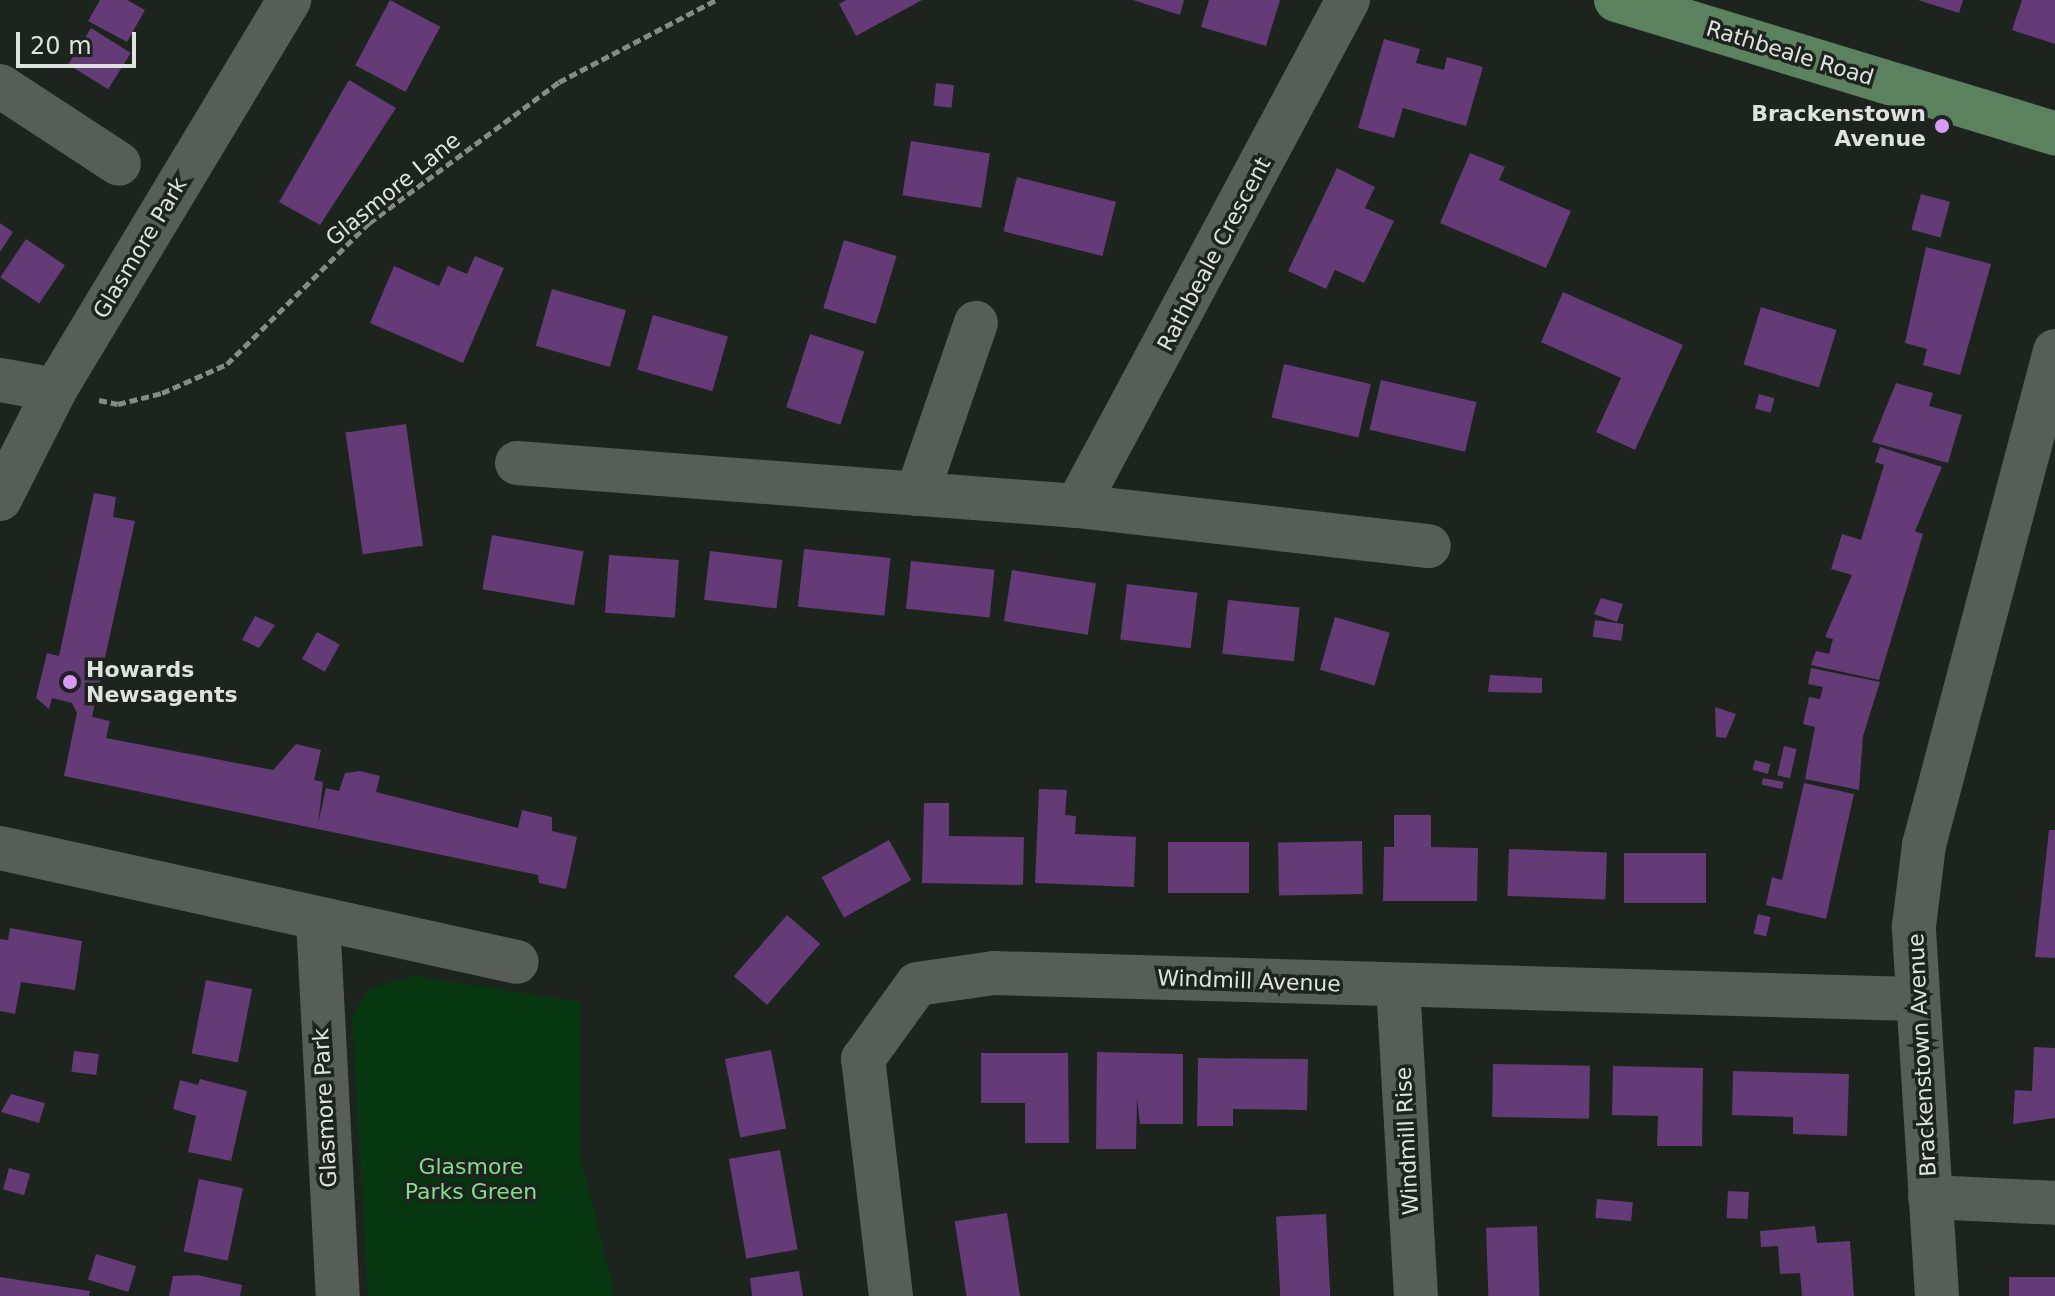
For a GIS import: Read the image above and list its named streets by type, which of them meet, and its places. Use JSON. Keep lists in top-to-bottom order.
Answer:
{
  "streets": {
    "main road": ["Rathbeale Road"],
    "street": [
      "Glasmore Park",
      "Rathbeale Crescent",
      "Windmill Avenue",
      "Brackenstown Avenue",
      "Windmill Rise"
    ],
    "path": ["Glasmore Lane"]
  },
  "crossings": [
    ["Glasmore Lane", "Glasmore Park"],
    ["Windmill Avenue", "Brackenstown Avenue"],
    ["Windmill Avenue", "Windmill Rise"]
  ],
  "parks": ["Glasmore Parks Green"],
  "places": ["Brackenstown Avenue", "Howards Newsagents"],
  "scale_bar": "20 m"
}
